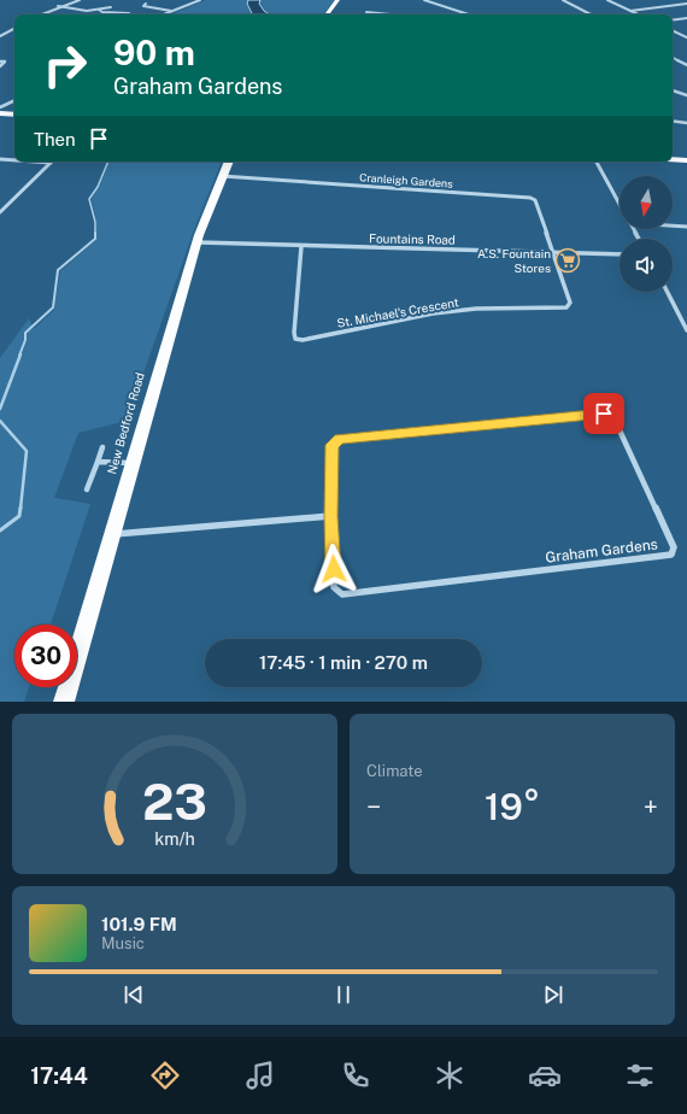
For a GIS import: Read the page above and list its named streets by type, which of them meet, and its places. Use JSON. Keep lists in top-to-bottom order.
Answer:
{
  "streets": {
    "highway": ["New Bedford Road"],
    "street": [
      "Cranleigh Gardens",
      "Fountains Road",
      "St. Michael's Crescent",
      "Graham Gardens"
    ]
  },
  "crossings": [
    ["Cranleigh Gardens", "Fountains Road"],
    ["Cranleigh Gardens", "St. Michael's Crescent"],
    ["Cranleigh Gardens", "New Bedford Road"],
    ["Fountains Road", "St. Michael's Crescent"],
    ["Fountains Road", "New Bedford Road"]
  ],
  "places": {
    "supermarket": ["A.S. Fountain Stores"]
  },
  "north": "bottom",
  "page": {
    "turn": ["90 m", "Graham Gardens"],
    "then": "Then",
    "limit": "30",
    "trip": "17:45 · 1 min · 270 m",
    "tile": "Climate",
    "heat": ["−", "19°", "+"],
    "song": ["101.9 FM", "Music"],
    "tabs": "17:44",
    "gauge": ["23", "km/h"]
  }
}
